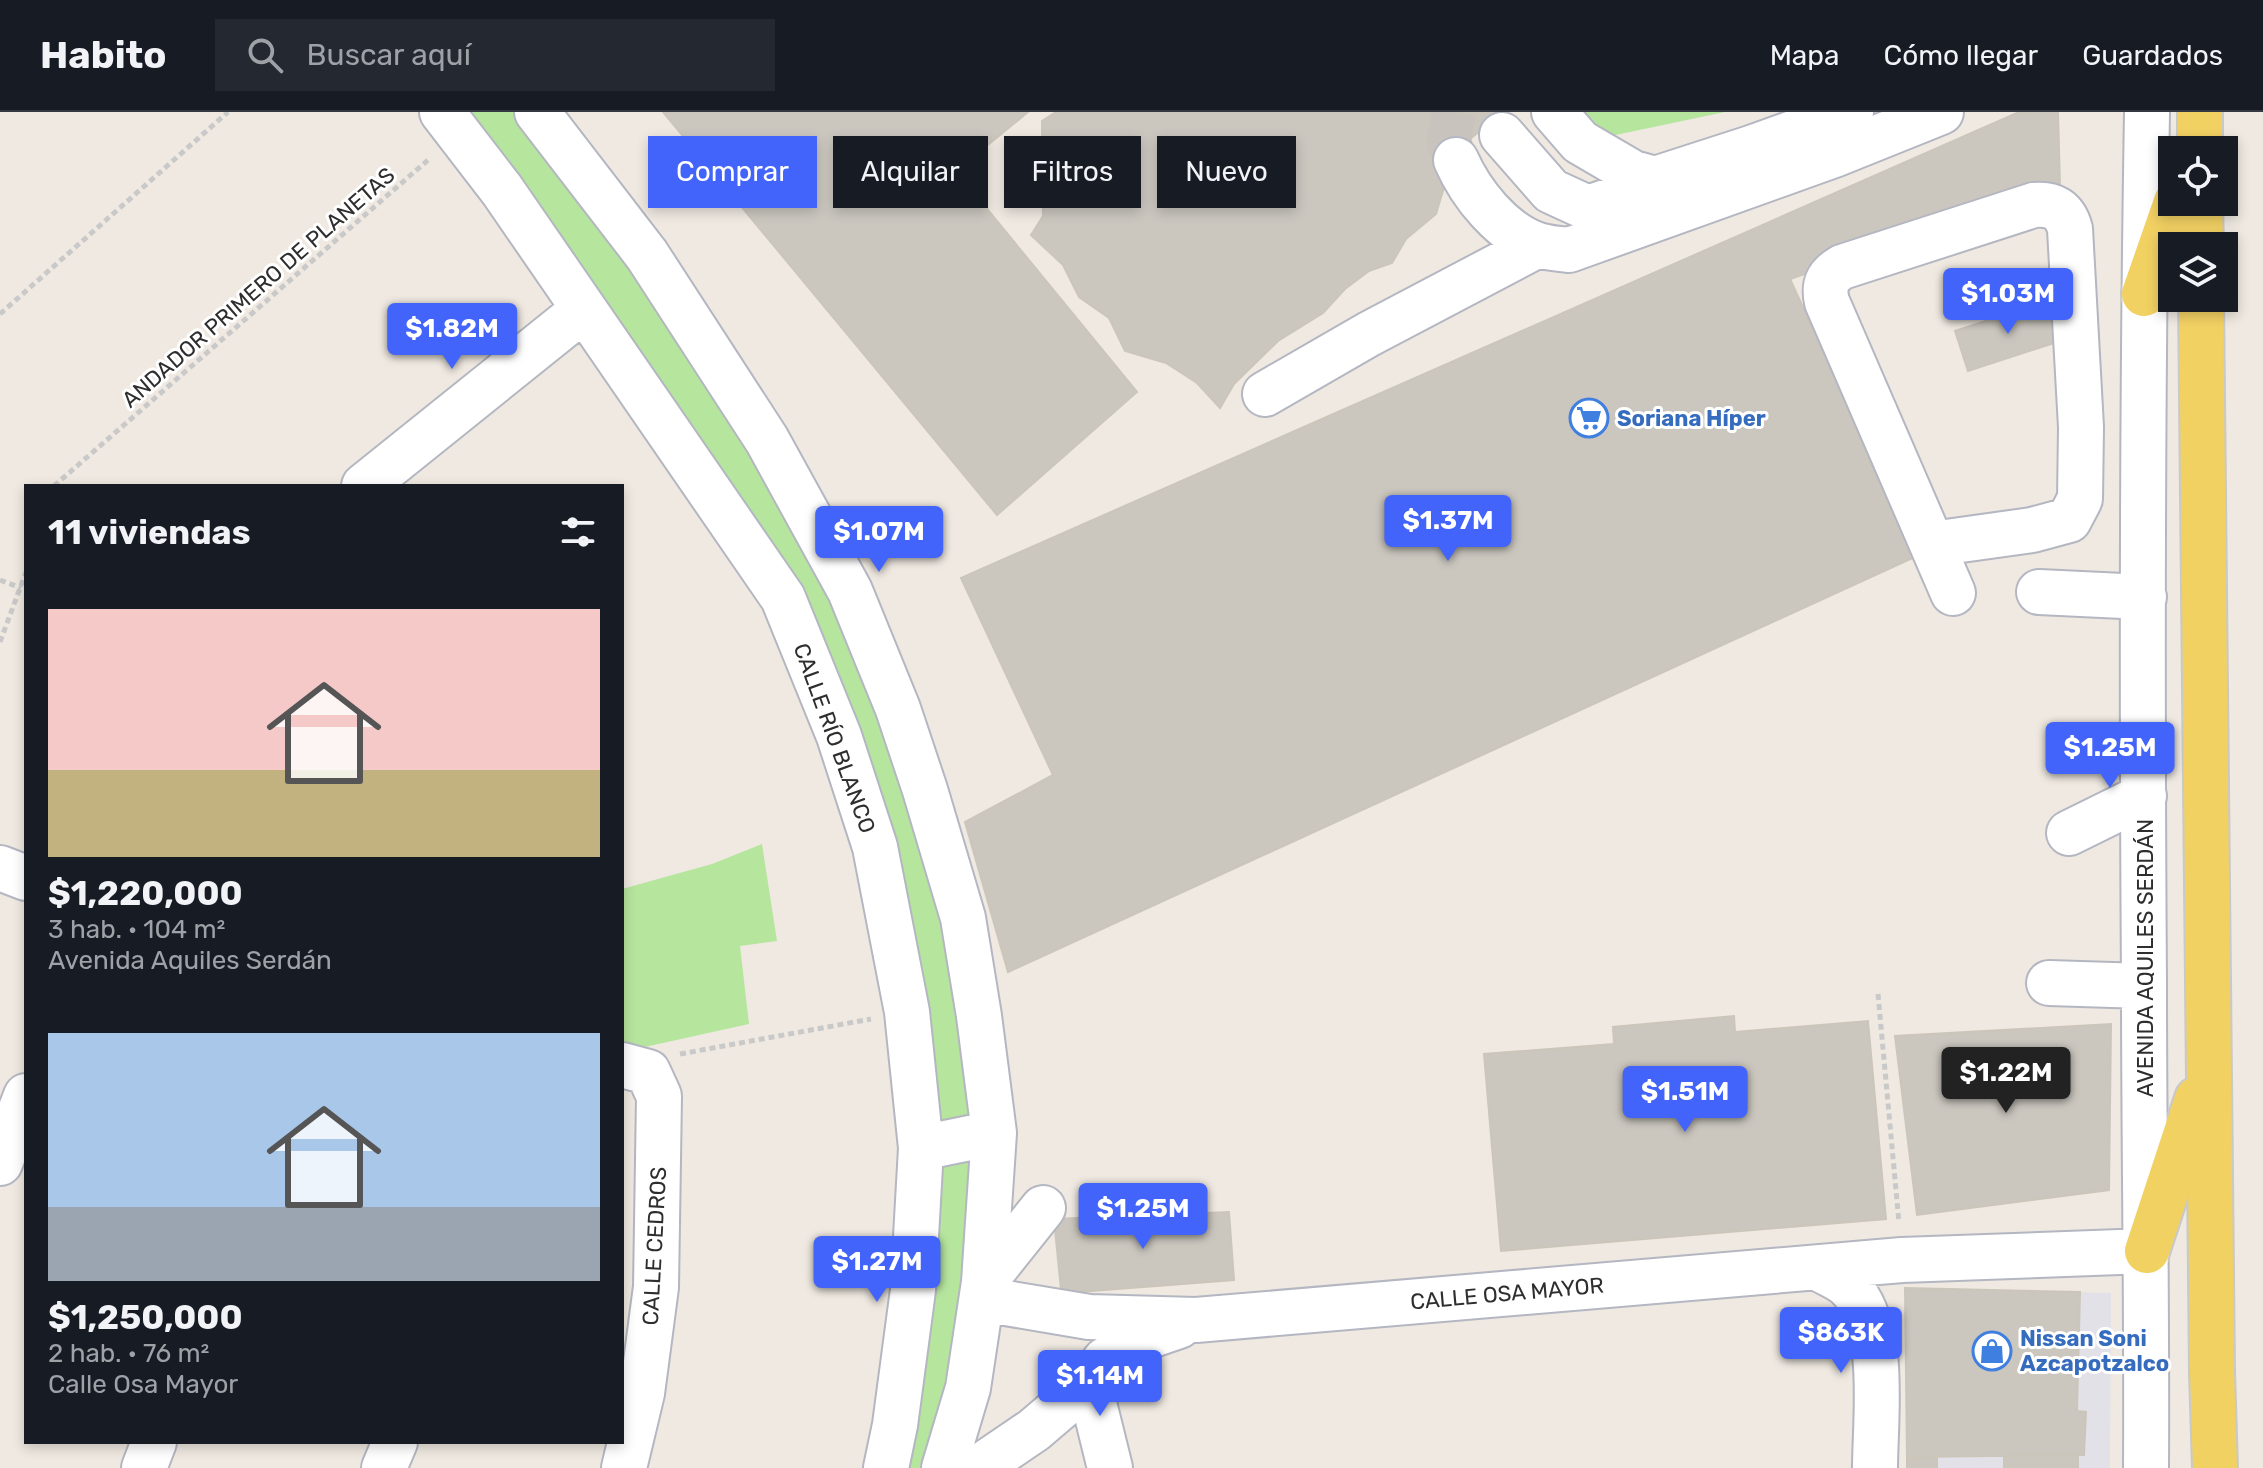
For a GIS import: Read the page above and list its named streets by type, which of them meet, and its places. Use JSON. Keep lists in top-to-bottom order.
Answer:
{
  "streets": {
    "street": [
      "CALLE RÍO BLANCO",
      "AVENIDA AQUILES SERDÁN",
      "CALLE CEDROS",
      "CALLE OSA MAYOR"
    ],
    "path": ["ANDADOR PRIMERO DE PLANETAS"]
  },
  "crossings": [
    ["ANDADOR PRIMERO DE PLANETAS", "CALLE RÍO BLANCO"],
    ["AVENIDA AQUILES SERDÁN", "CALLE OSA MAYOR"]
  ],
  "places": {
    "supermarket": ["Soriana Híper"],
    "shop": ["Nissan Soni Azcapotzalco"]
  },
  "page": {
    "header": "Habito",
    "search": "Buscar aquí",
    "nav": ["Mapa", "Cómo llegar", "Guardados"],
    "chip": [
      "Comprar",
      "Alquilar",
      "Filtros",
      "Nuevo"
    ],
    "price": [
      "$1.03M",
      "$1.82M",
      "$1.37M",
      "$1.07M",
      "$1.25M",
      "$1.22M",
      "$1.51M",
      "$1.25M",
      "$1.27M",
      "$863K",
      "$1.14M"
    ],
    "heading": "11 viviendas",
    "list": [
      {
        "name": "$1,220,000",
        "note": "3 hab. · 104 m² · Avenida Aquiles Serdán"
      },
      {
        "name": "$1,250,000",
        "note": "2 hab. · 76 m² · Calle Osa Mayor"
      }
    ]
  }
}
